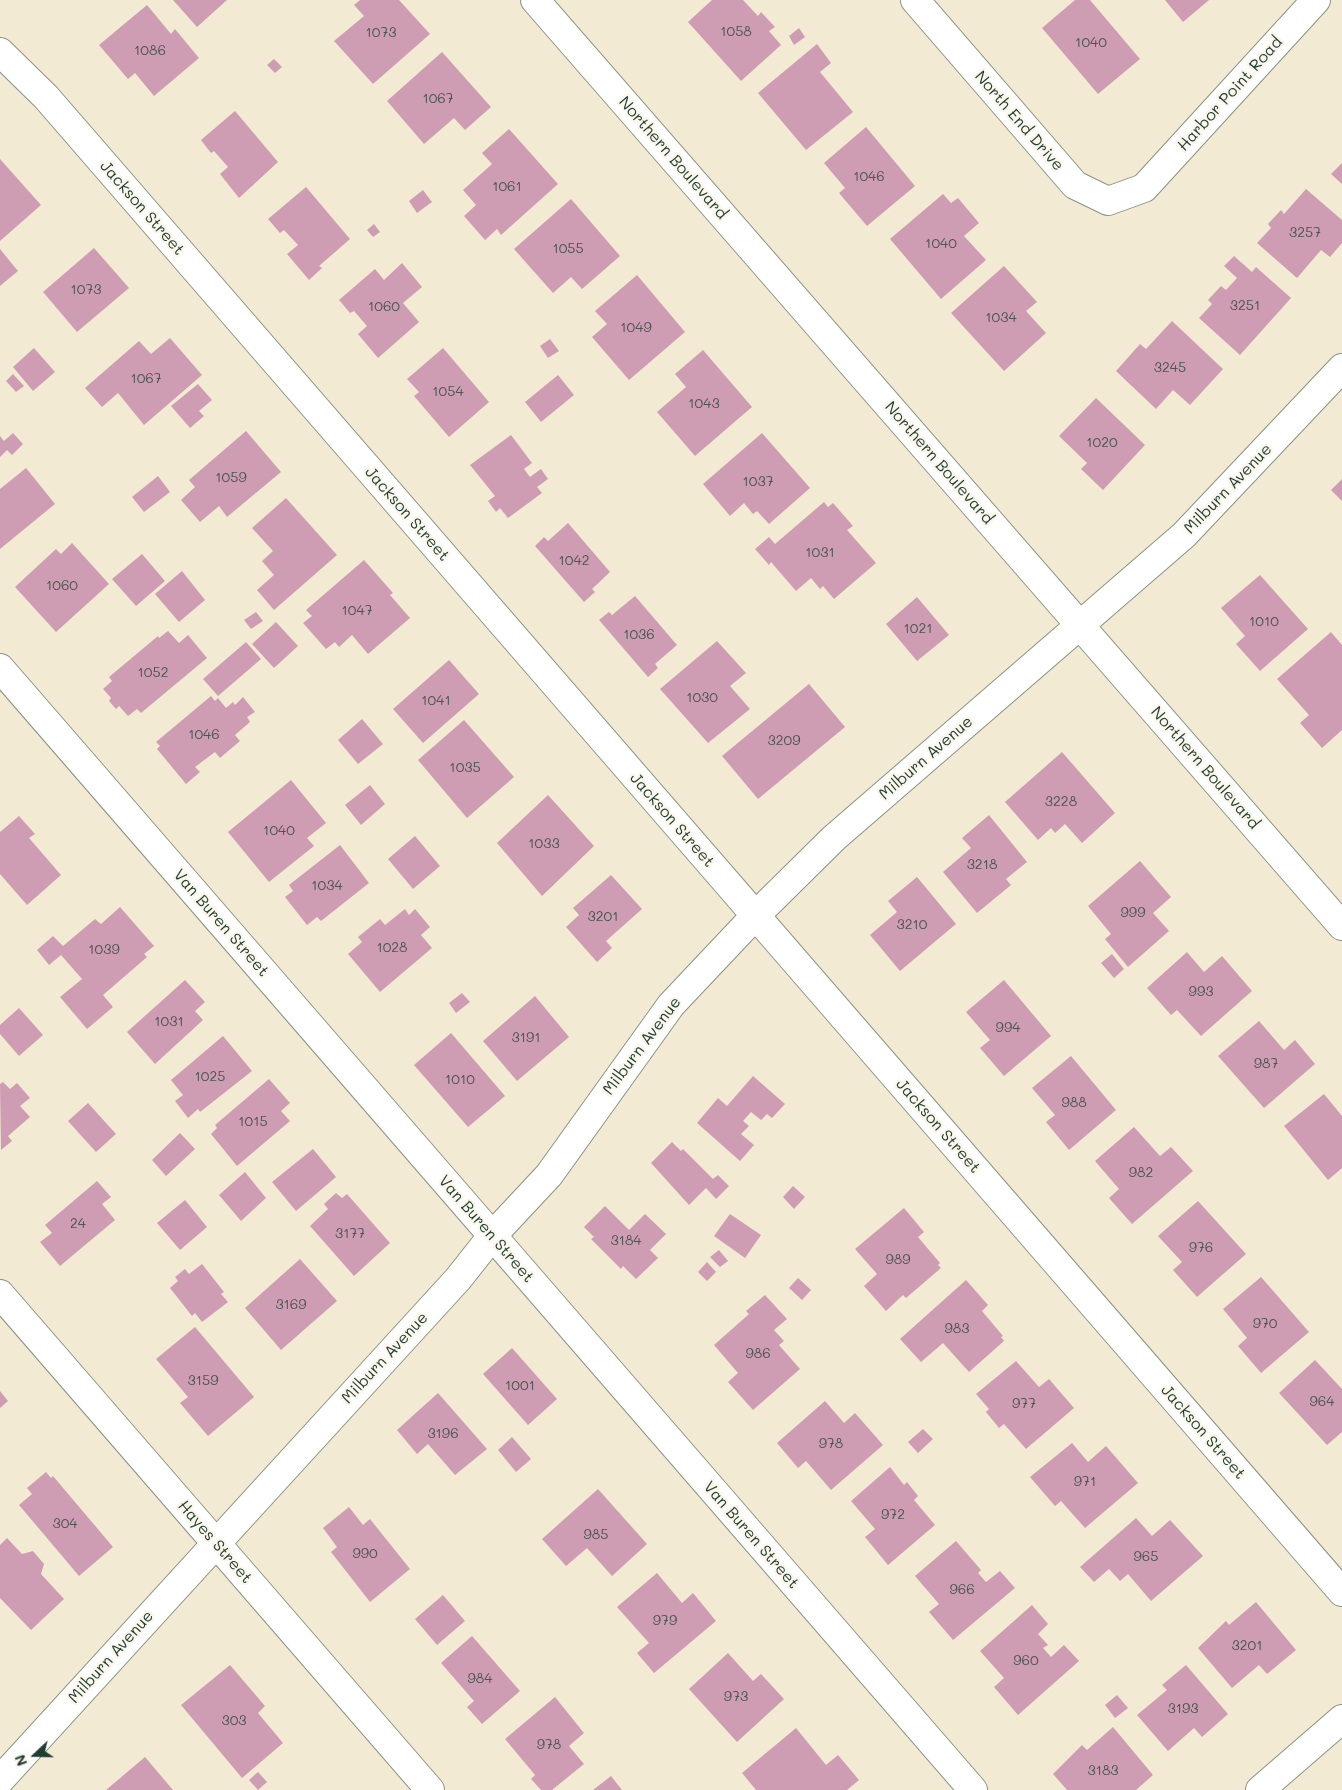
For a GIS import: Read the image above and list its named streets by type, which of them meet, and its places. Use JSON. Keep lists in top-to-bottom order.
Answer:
{
  "streets": {
    "street": [
      "Harbor Point Road",
      "North End Drive",
      "Northern Boulevard",
      "Jackson Street",
      "Milburn Avenue",
      "Van Buren Street",
      "Hayes Street"
    ]
  },
  "crossings": [
    ["Harbor Point Road", "North End Drive"],
    ["Northern Boulevard", "Milburn Avenue"],
    ["Jackson Street", "Milburn Avenue"],
    ["Milburn Avenue", "Van Buren Street"],
    ["Milburn Avenue", "Hayes Street"]
  ],
  "house_numbers": [
    "1058",
    "1073",
    "1040",
    "1086",
    "1067",
    "1046",
    "1061",
    "3257",
    "1040",
    "1055",
    "1073",
    "3251",
    "1060",
    "1034",
    "1049",
    "3245",
    "1067",
    "1054",
    "1043",
    "1020",
    "1059",
    "1037",
    "1031",
    "1042",
    "1060",
    "1047",
    "1010",
    "1021",
    "1036",
    "1052",
    "1030",
    "1041",
    "1046",
    "3209",
    "1035",
    "3228",
    "1040",
    "1033",
    "3218",
    "1034",
    "999",
    "3201",
    "3210",
    "1028",
    "1039",
    "993",
    "1031",
    "994",
    "3191",
    "987",
    "1025",
    "1010",
    "988",
    "1015",
    "982",
    "24",
    "3177",
    "3184",
    "976",
    "989",
    "3169",
    "970",
    "983",
    "986",
    "3159",
    "1001",
    "964",
    "977",
    "3196",
    "978",
    "971",
    "972",
    "304",
    "985",
    "990",
    "965",
    "966",
    "979",
    "3201",
    "960",
    "984",
    "973",
    "3193",
    "303",
    "978",
    "3183"
  ],
  "north": "left"
}
